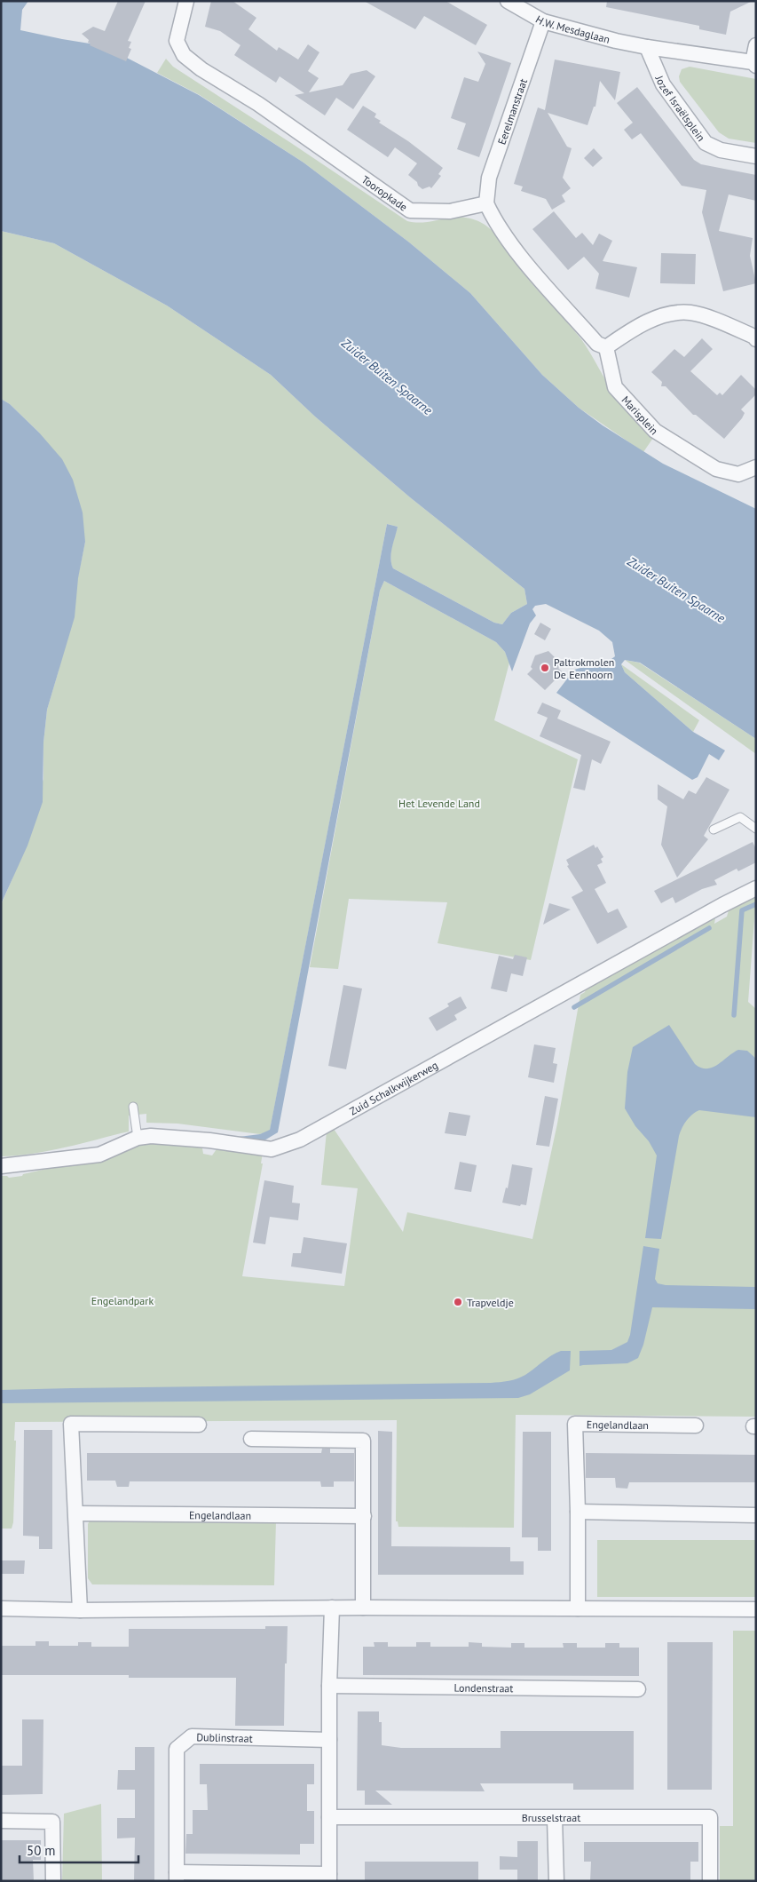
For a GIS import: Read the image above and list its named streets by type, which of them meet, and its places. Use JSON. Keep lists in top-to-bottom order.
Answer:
{
  "streets": {
    "street": [
      "H.W. Mesdaglaan",
      "Jozef Israëlsplein",
      "Eerelmanstraat",
      "Tooropkade",
      "Marisplein",
      "Zuid Schalkwijkerweg",
      "Engelandlaan",
      "Londenstraat",
      "Dublinstraat",
      "Brusselstraat"
    ]
  },
  "crossings": [
    ["H.W. Mesdaglaan", "Jozef Israëlsplein"],
    ["H.W. Mesdaglaan", "Eerelmanstraat"],
    ["Eerelmanstraat", "Tooropkade"]
  ],
  "water": ["Zuider Buiten Spaarne"],
  "parks": ["Het Levende Land", "Engelandpark"],
  "places": ["Paltrokmolen De Eenhoorn", "Trapveldje"],
  "scale_bar": "50 m"
}
